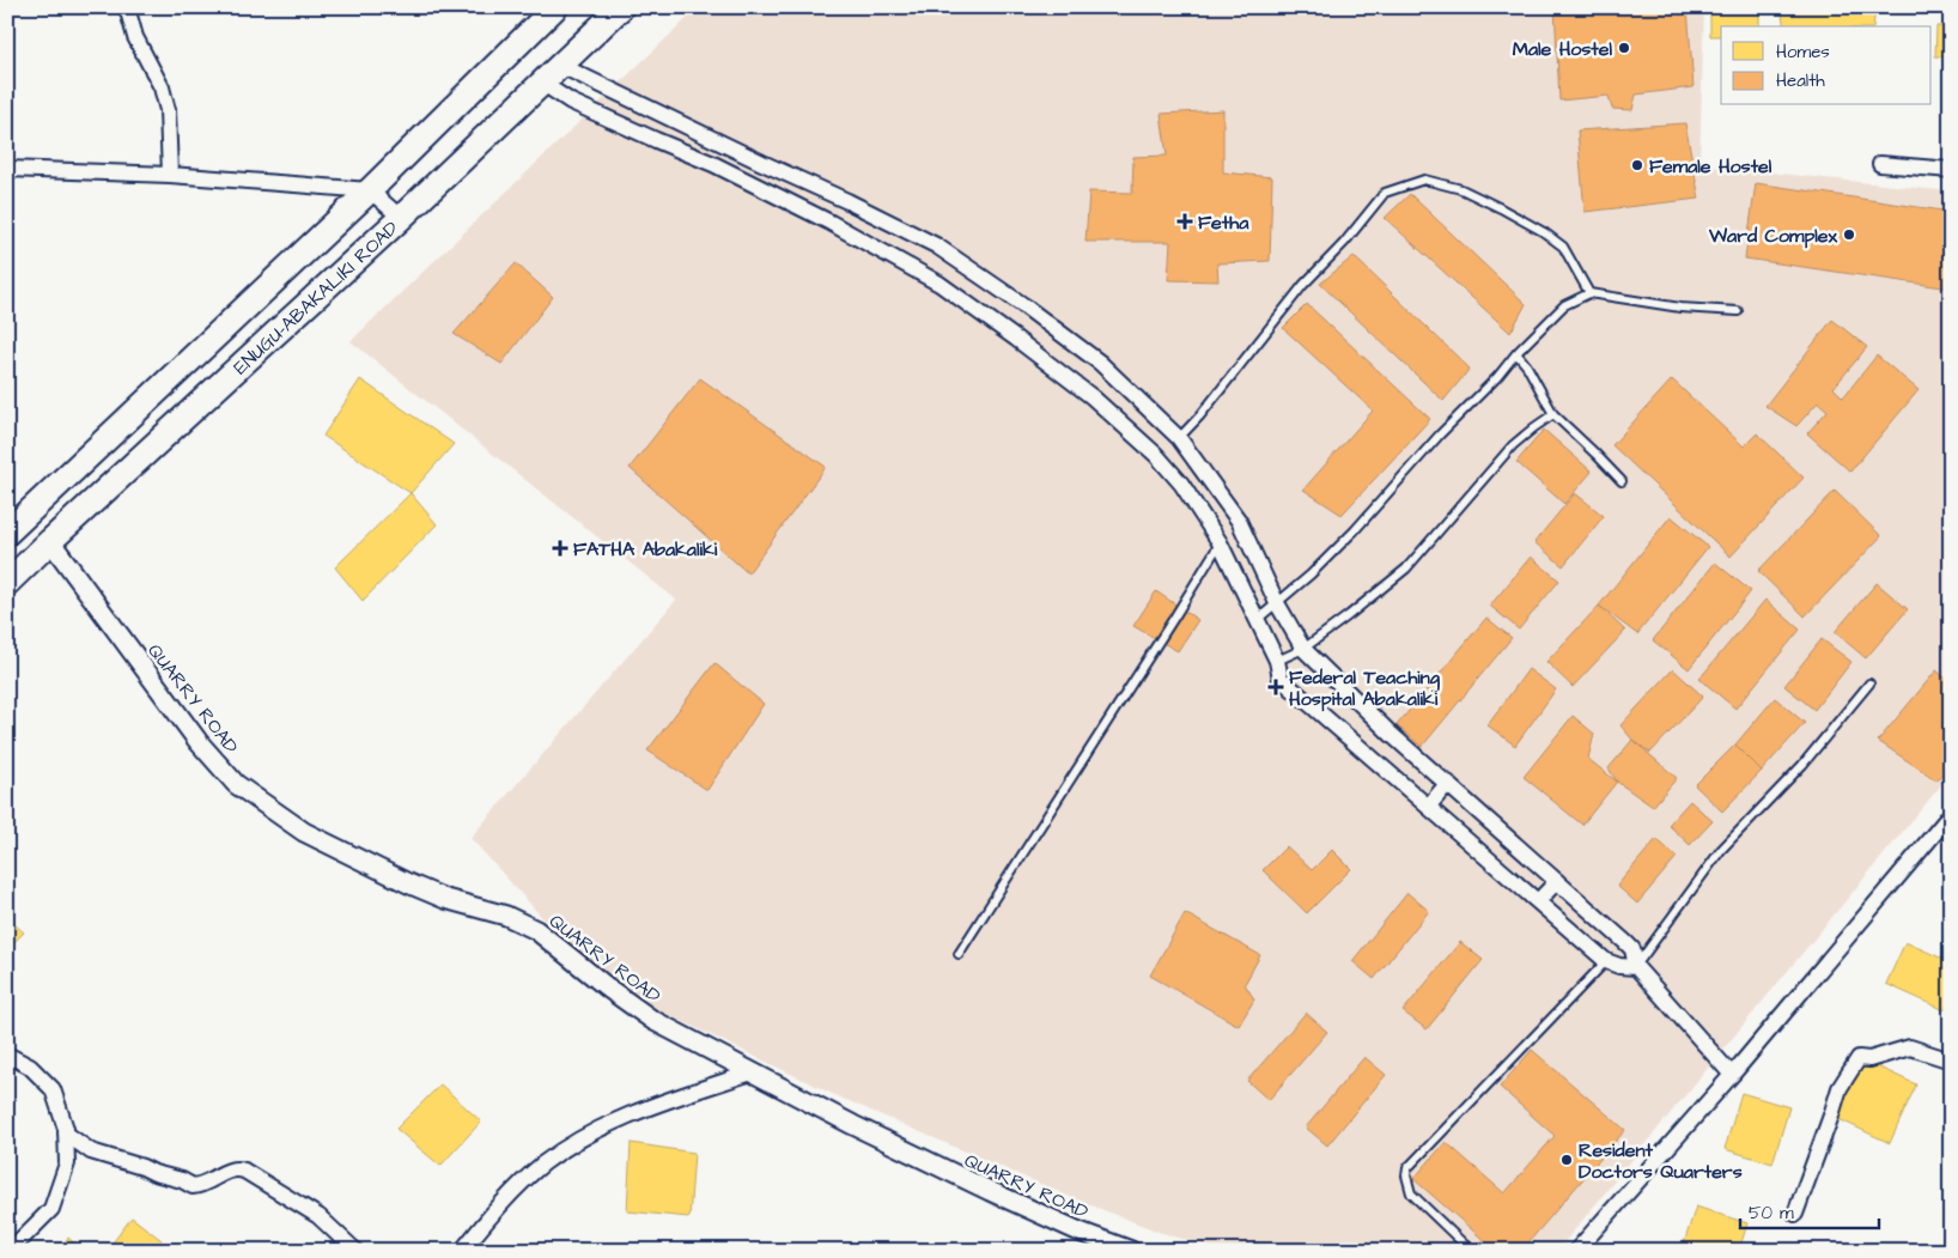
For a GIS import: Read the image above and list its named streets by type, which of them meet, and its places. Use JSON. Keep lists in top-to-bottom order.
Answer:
{
  "streets": {
    "highway": ["ENUGU-ABAKALIKI ROAD"],
    "street": ["QUARRY ROAD"]
  },
  "crossings": [
    ["ENUGU-ABAKALIKI ROAD", "QUARRY ROAD"]
  ],
  "places": {
    "other": [
      "Male Hostel",
      "Female Hostel",
      "Ward Complex",
      "Resident Doctors Quarters"
    ],
    "health": ["Fetha", "FATHA Abakaliki", "Federal Teaching Hospital Abakaliki"]
  },
  "legend": ["Homes", "Health"],
  "scale_bar": "50 m"
}
